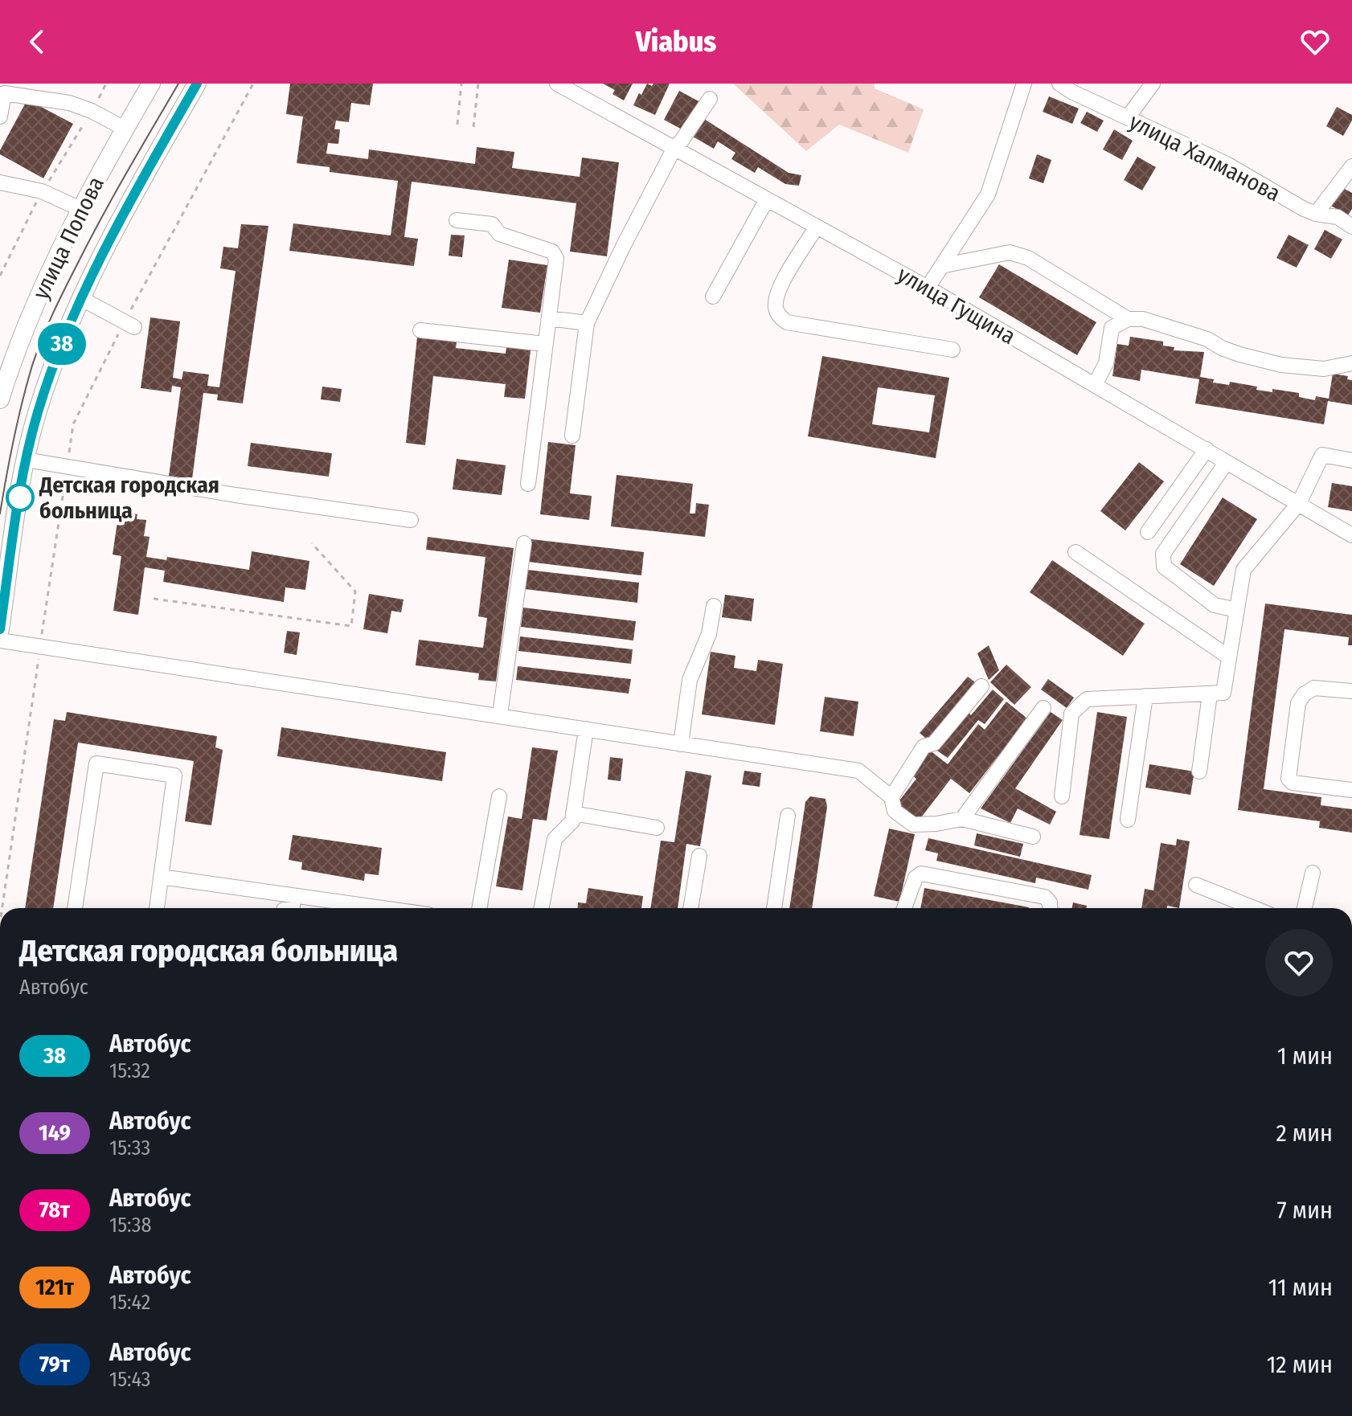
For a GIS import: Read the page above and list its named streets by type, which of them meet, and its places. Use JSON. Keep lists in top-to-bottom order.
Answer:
{
  "streets": {
    "main road": ["улица Попова"],
    "street": ["улица Халманова", "улица Гущина"]
  },
  "places": ["Детская городская больница"],
  "lines": ["bus line 38"],
  "page": {
    "header": "Viabus",
    "on_map": "38",
    "heading": ["Детская городская больница", "Автобус"],
    "list": [
      {
        "mark": "38",
        "name": "Автобус",
        "note": "15:32",
        "value": "1 мин"
      },
      {
        "mark": "149",
        "name": "Автобус",
        "note": "15:33",
        "value": "2 мин"
      },
      {
        "mark": "78т",
        "name": "Автобус",
        "note": "15:38",
        "value": "7 мин"
      },
      {
        "mark": "121т",
        "name": "Автобус",
        "note": "15:42",
        "value": "11 мин"
      },
      {
        "mark": "79т",
        "name": "Автобус",
        "note": "15:43",
        "value": "12 мин"
      }
    ]
  }
}
